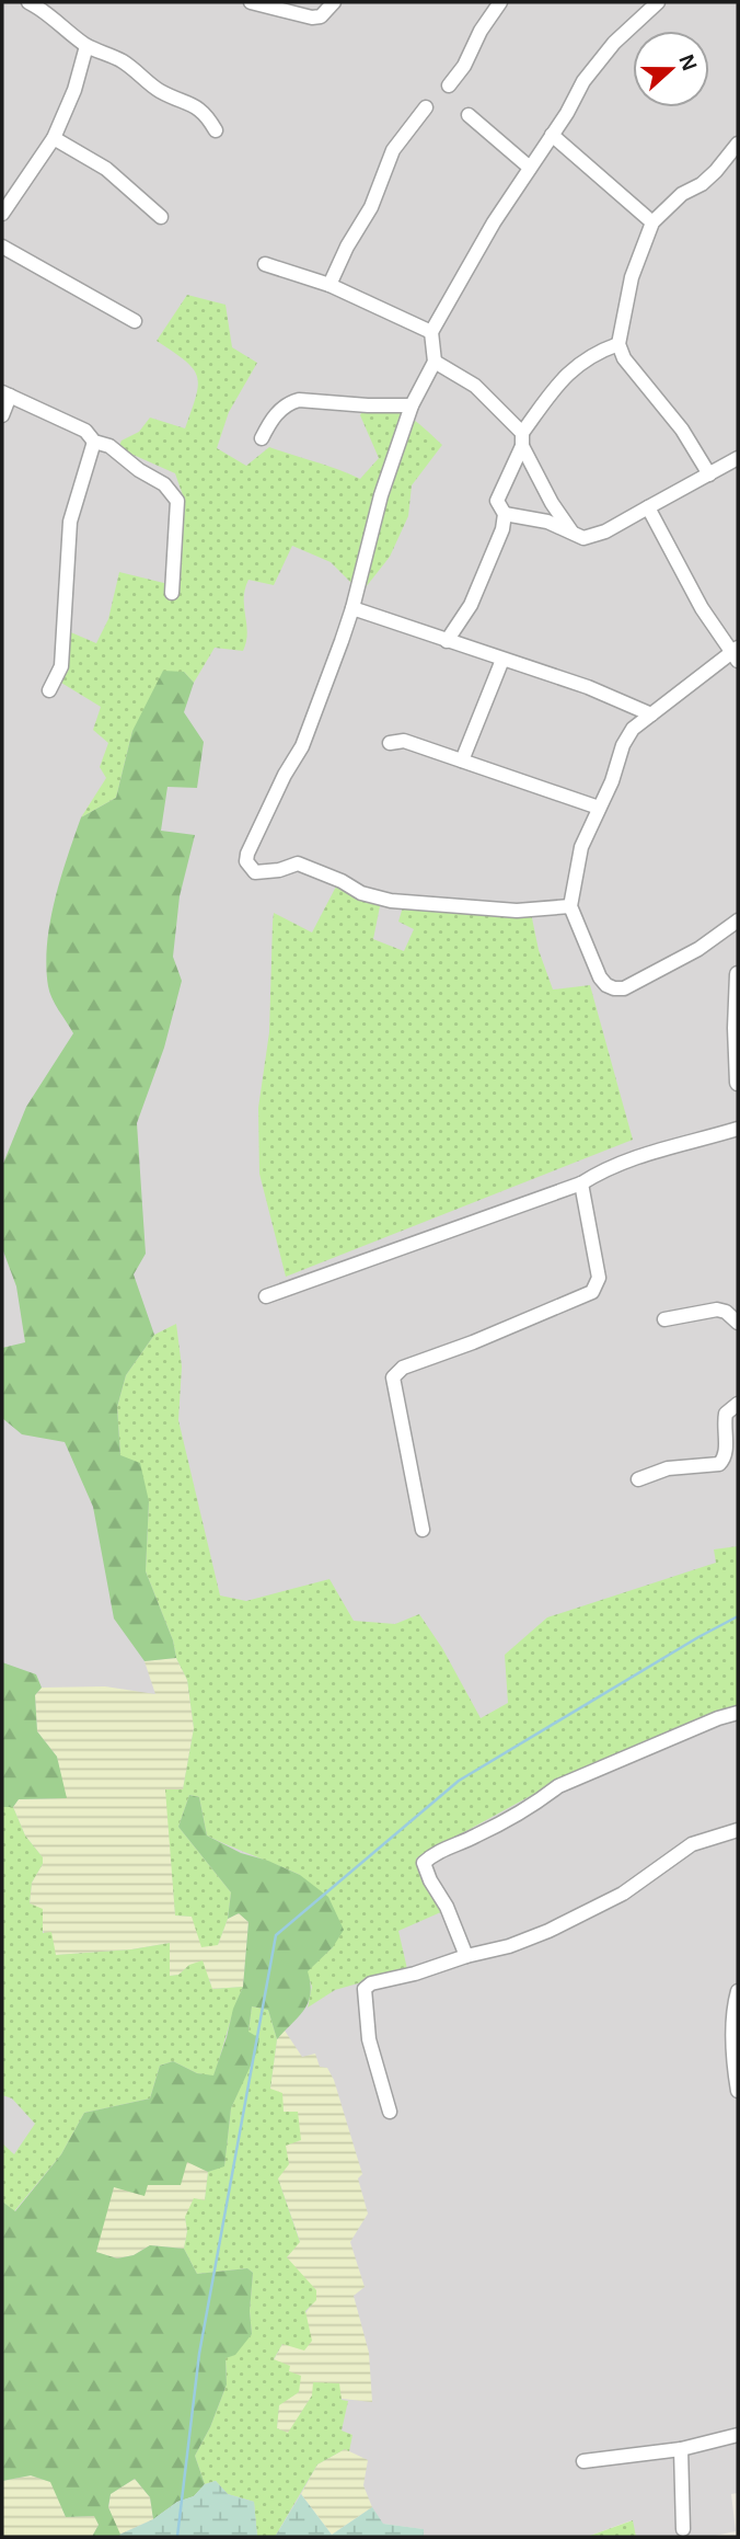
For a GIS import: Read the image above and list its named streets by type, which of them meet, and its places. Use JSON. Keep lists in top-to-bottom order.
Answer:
{
  "north": "right"
}
